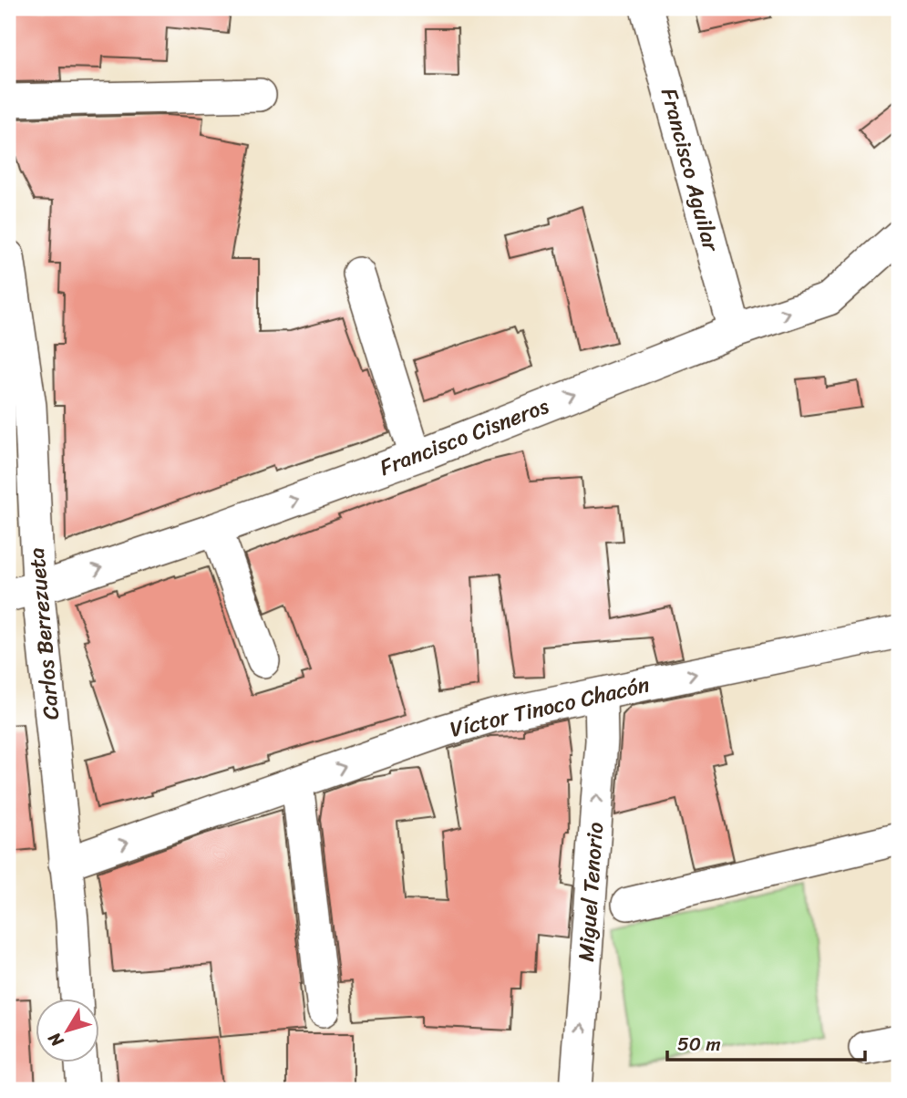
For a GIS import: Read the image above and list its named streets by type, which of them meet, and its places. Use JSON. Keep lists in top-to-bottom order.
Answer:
{
  "streets": {
    "street": [
      "Francisco Aguilar",
      "Francisco Cisneros",
      "Carlos Berrezueta",
      "Víctor Tinoco Chacón",
      "Miguel Tenorio"
    ]
  },
  "crossings": [
    ["Francisco Aguilar", "Francisco Cisneros"],
    ["Francisco Cisneros", "Carlos Berrezueta"],
    ["Carlos Berrezueta", "Víctor Tinoco Chacón"],
    ["Víctor Tinoco Chacón", "Miguel Tenorio"]
  ],
  "one_way": ["Francisco Cisneros"],
  "scale_bar": "50 m",
  "north": "bottom left"
}
